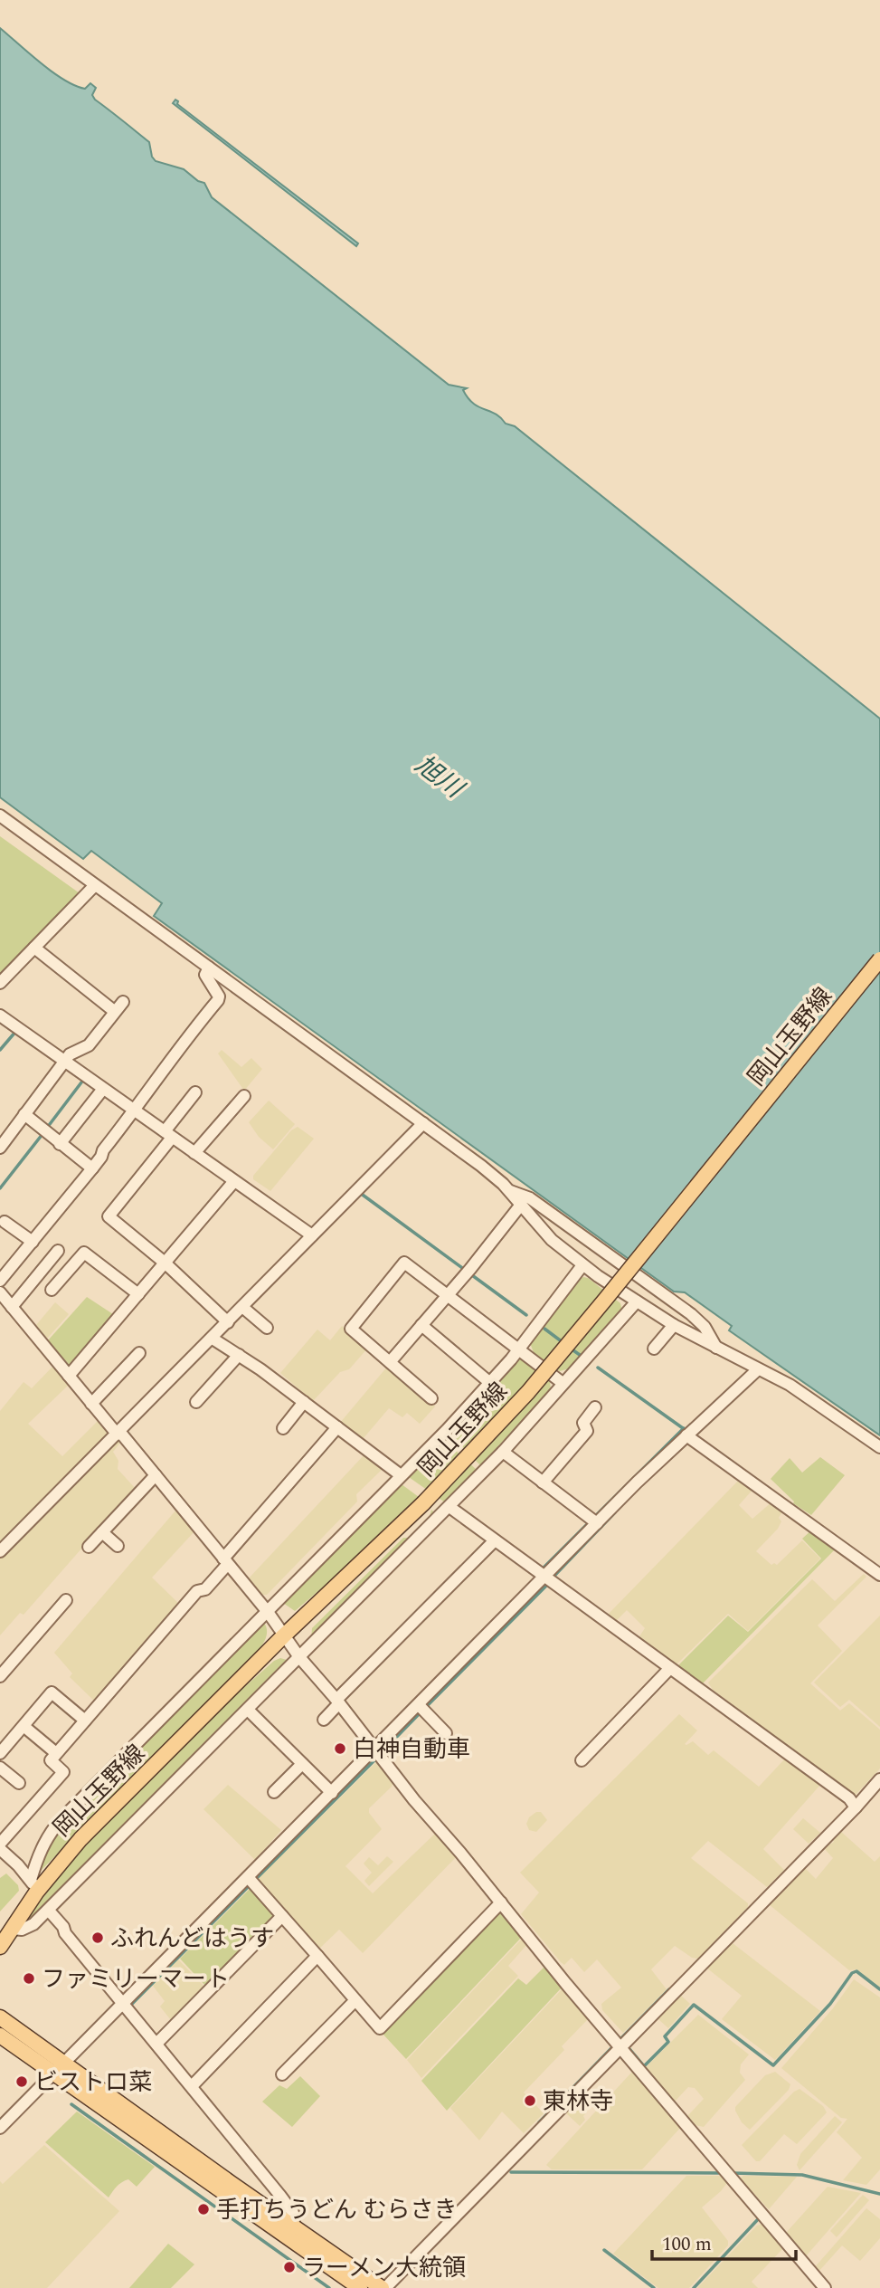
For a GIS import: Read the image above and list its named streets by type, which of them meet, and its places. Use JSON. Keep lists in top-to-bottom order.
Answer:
{
  "streets": {
    "main road": ["岡山玉野線"]
  },
  "water": ["旭川"],
  "places": [
    "白神自動車",
    "ふれんどはうす",
    "ファミリーマート",
    "ビストロ菜",
    "東林寺",
    "手打ちうどん むらさき",
    "ラーメン大統領"
  ],
  "scale_bar": "100 m"
}
